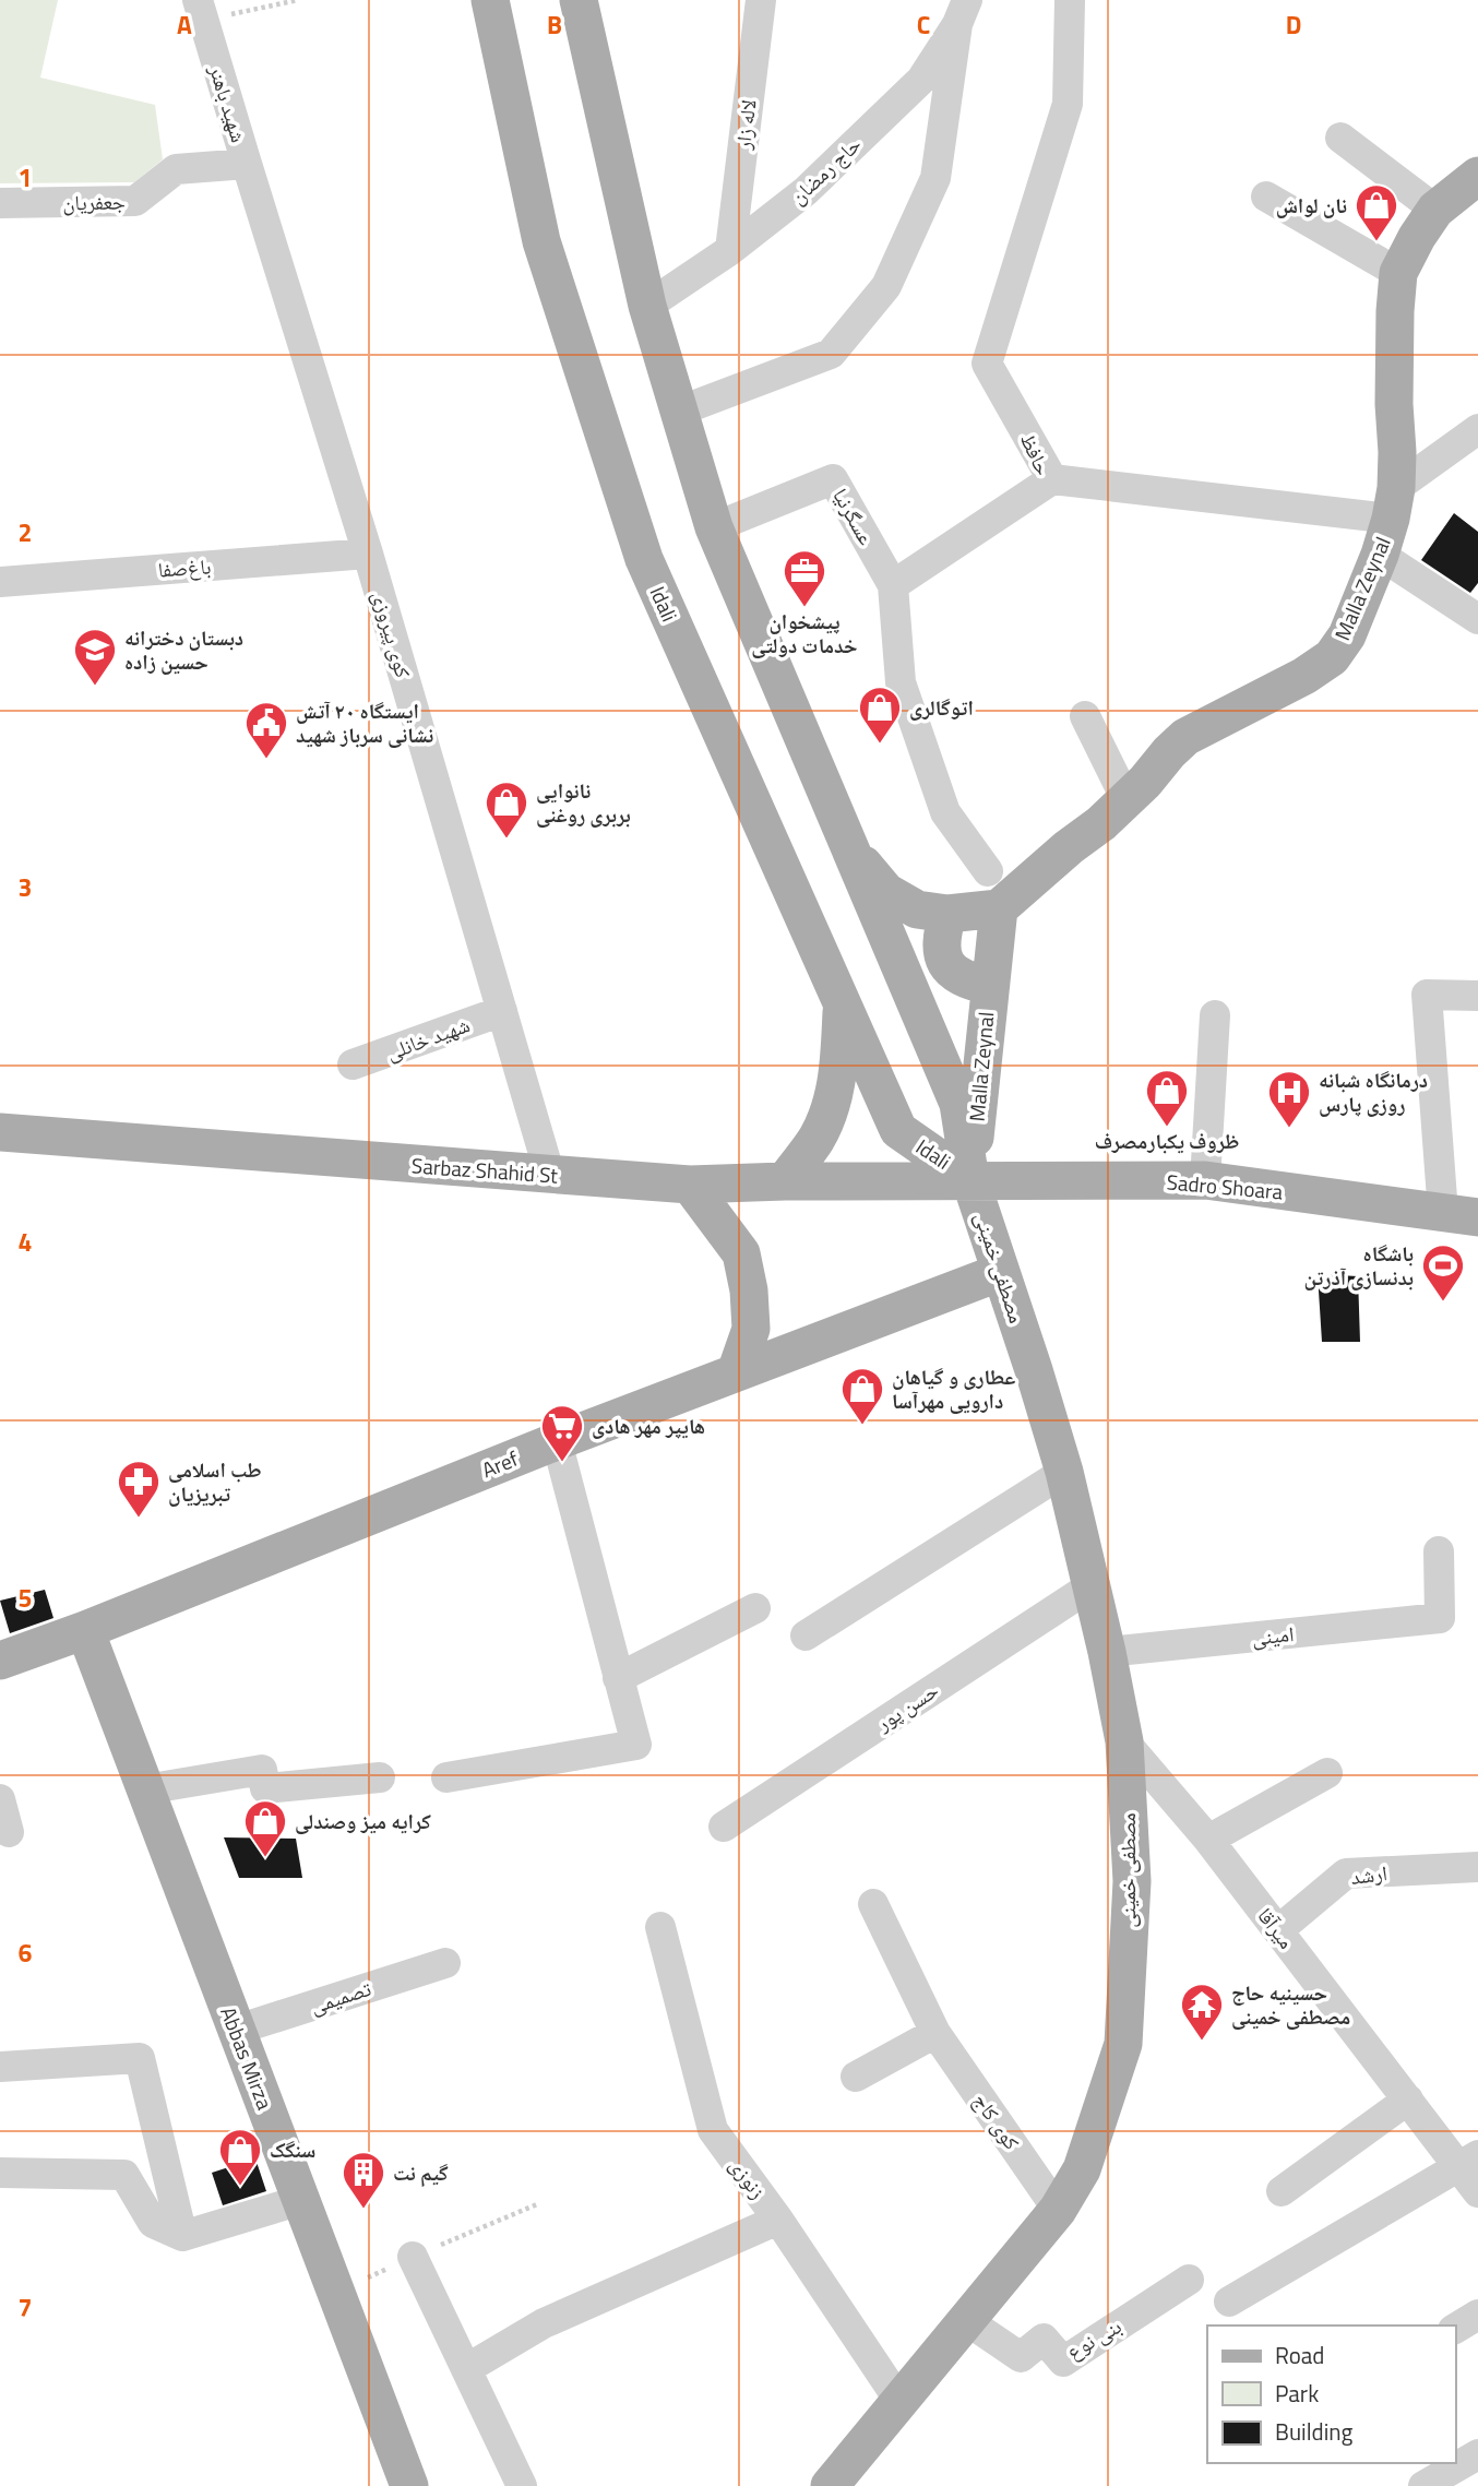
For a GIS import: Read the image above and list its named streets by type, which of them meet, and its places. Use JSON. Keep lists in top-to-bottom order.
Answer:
{
  "streets": {
    "main road": [
      "Malla Zeynal",
      "Idali",
      "Sarbaz Shahid St",
      "Sadro Shoara",
      "مصطفی خمینی",
      "Aref",
      "Abbas Mirza"
    ],
    "street": [
      "شهید باهنر",
      "لاله زار",
      "حاج رمضان",
      "جعفریان",
      "حافظ",
      "عسگرنیا",
      "باغ‌صفا",
      "کوی پیروزی",
      "شهید خانلی",
      "امینی",
      "حسن پور",
      "ارشد",
      "میرآقا",
      "تصمیمی",
      "کوی کاج",
      "زنوزی",
      "بنی نوع"
    ]
  },
  "crossings": [
    ["شهید باهنر", "جعفریان"],
    ["شهید باهنر", "کوی پیروزی"],
    ["لاله زار", "حاج رمضان"],
    ["حاج رمضان", "Idali"],
    ["جعفریان", "کوی پیروزی"],
    ["حافظ", "عسگرنیا"],
    ["عسگرنیا", "Idali"],
    ["باغ‌صفا", "کوی پیروزی"],
    ["Malla Zeynal", "Idali"],
    ["Malla Zeynal", "Sarbaz Shahid St"],
    ["Malla Zeynal", "Sadro Shoara"],
    ["Malla Zeynal", "مصطفی خمینی"],
    ["Idali", "Sarbaz Shahid St"],
    ["Idali", "Sadro Shoara"],
    ["Idali", "مصطفی خمینی"],
    ["کوی پیروزی", "شهید خانلی"],
    ["کوی پیروزی", "Sarbaz Shahid St"],
    ["Sarbaz Shahid St", "Sadro Shoara"],
    ["Sarbaz Shahid St", "مصطفی خمینی"],
    ["Sadro Shoara", "مصطفی خمینی"],
    ["مصطفی خمینی", "Aref"],
    ["مصطفی خمینی", "امینی"],
    ["مصطفی خمینی", "حسن پور"],
    ["مصطفی خمینی", "میرآقا"],
    ["مصطفی خمینی", "کوی کاج"],
    ["مصطفی خمینی", "زنوزی"],
    ["مصطفی خمینی", "بنی نوع"],
    ["Aref", "Abbas Mirza"],
    ["ارشد", "میرآقا"],
    ["تصمیمی", "Abbas Mirza"]
  ],
  "places": {
    "shop": [
      "نان لواش",
      "اتوگالری",
      "نانوایی بربری روغنی",
      "ظروف یکبارمصرف",
      "عطاری و گیاهان دارویی مهرآسا",
      "کرایه میز وصندلی",
      "سنگک"
    ],
    "office": ["پیشخوان خدمات دولتی"],
    "school or university": ["دبستان دخترانه حسین زاده"],
    "public building": ["ایستگاه ۲۰ آتش نشانی سرباز شهید"],
    "hospital": ["درمانگاه شبانه روزی پارس"],
    "sports": ["باشگاه بدنسازی آذرتن"],
    "supermarket": ["هایپر مهر هادی"],
    "pharmacy": ["طب اسلامی تبریزیان"],
    "temple": ["حسینیه حاج مصطفی خمینی"],
    "building": ["گیم نت"]
  },
  "legend": ["Road", "Park", "Building"],
  "grid": {
    "columns": [
      "A",
      "B",
      "C",
      "D"
    ],
    "rows": [
      "1",
      "2",
      "3",
      "4",
      "5",
      "6",
      "7"
    ]
  }
}
